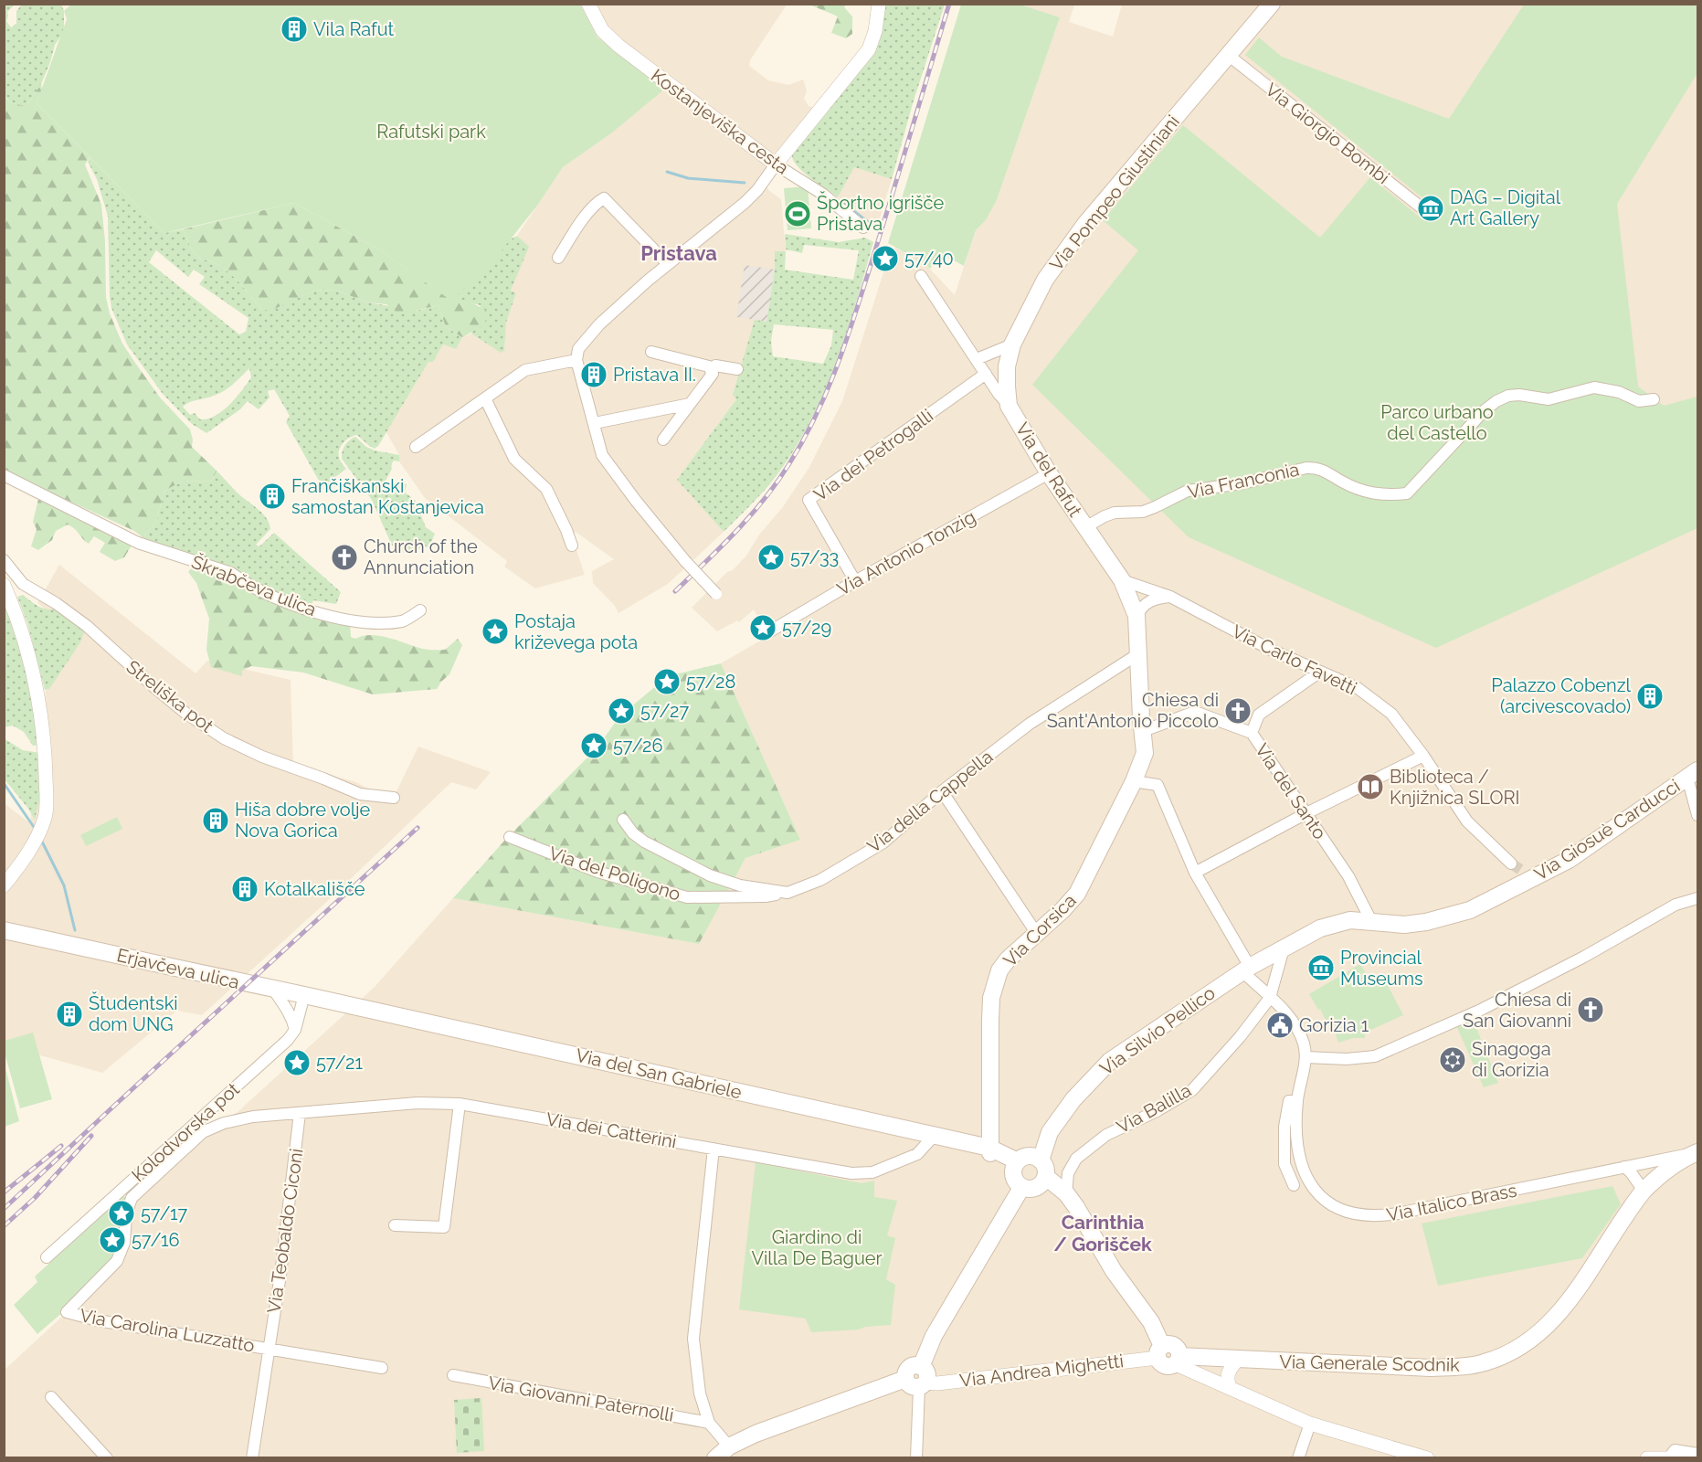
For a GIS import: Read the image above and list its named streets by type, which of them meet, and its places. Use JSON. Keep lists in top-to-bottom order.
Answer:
{
  "streets": {
    "main road": [
      "Via Pompeo Giustiniani",
      "Via del Rafut",
      "Via Giosuè Carducci",
      "Via Corsica",
      "Erjavčeva ulica",
      "Via Silvio Pellico",
      "Via del San Gabriele",
      "Via Generale Scodnik"
    ],
    "street": [
      "Kostanjeviška cesta",
      "Via Giorgio Bombi",
      "Via dei Petrogalli",
      "Via Franconia",
      "Via Antonio Tonzig",
      "Škrabčeva ulica",
      "Via Carlo Favetti",
      "Streliška pot",
      "Via del Santo",
      "Via della Cappella",
      "Via del Poligono",
      "Via Balilla",
      "Via dei Catterini",
      "Kolodvorska pot",
      "Via Italico Brass",
      "Via Teobaldo Ciconi",
      "Via Carolina Luzzatto",
      "Via Andrea Mighetti",
      "Via Giovanni Paternolli"
    ]
  },
  "crossings": [
    ["Via Giorgio Bombi", "Via Pompeo Giustiniani"],
    ["Via Pompeo Giustiniani", "Via del Rafut"],
    ["Via dei Petrogalli", "Via del Rafut"],
    ["Via dei Petrogalli", "Via Antonio Tonzig"],
    ["Via del Rafut", "Via Franconia"],
    ["Via del Rafut", "Via Antonio Tonzig"],
    ["Via del Rafut", "Via Carlo Favetti"],
    ["Via del Rafut", "Via del Santo"],
    ["Via del Rafut", "Via della Cappella"],
    ["Via del Rafut", "Via Corsica"],
    ["Via del Santo", "Via Giosuè Carducci"],
    ["Via della Cappella", "Via del Poligono"],
    ["Via Giosuè Carducci", "Via Silvio Pellico"],
    ["Via Corsica", "Via del San Gabriele"],
    ["Erjavčeva ulica", "Via del San Gabriele"],
    ["Erjavčeva ulica", "Kolodvorska pot"],
    ["Via Silvio Pellico", "Via del San Gabriele"],
    ["Via del San Gabriele", "Via dei Catterini"],
    ["Via dei Catterini", "Via Teobaldo Ciconi"],
    ["Via dei Catterini", "Via Carolina Luzzatto"],
    ["Via Italico Brass", "Via Generale Scodnik"],
    ["Via Teobaldo Ciconi", "Via Carolina Luzzatto"]
  ],
  "districts": ["Pristava", "Carinthia / Gorišček"],
  "parks": ["Rafutski park", "Parco urbano del Castello", "Giardino di Villa De Baguer"],
  "places": {
    "building": [
      "Vila Rafut",
      "Pristava II.",
      "Frančiškanski samostan Kostanjevica",
      "Palazzo Cobenzl (arcivescovado)",
      "Hiša dobre volje Nova Gorica",
      "Kotalkališče",
      "Študentski dom UNG"
    ],
    "museum": ["DAG – Digital Art Gallery", "Provincial Museums"],
    "sports": ["Športno igrišče Pristava"],
    "place": [
      "57/40",
      "57/33",
      "57/29",
      "Postaja križevega pota",
      "57/28",
      "57/27",
      "57/26",
      "57/21",
      "57/17",
      "57/16"
    ],
    "church": ["Church of the Annunciation", "Chiesa di Sant'Antonio Piccolo", "Chiesa di San Giovanni"],
    "library": ["Biblioteca / Knjižnica SLORI"],
    "public building": ["Gorizia 1"],
    "synagogue": ["Sinagoga di Gorizia"]
  }
}
